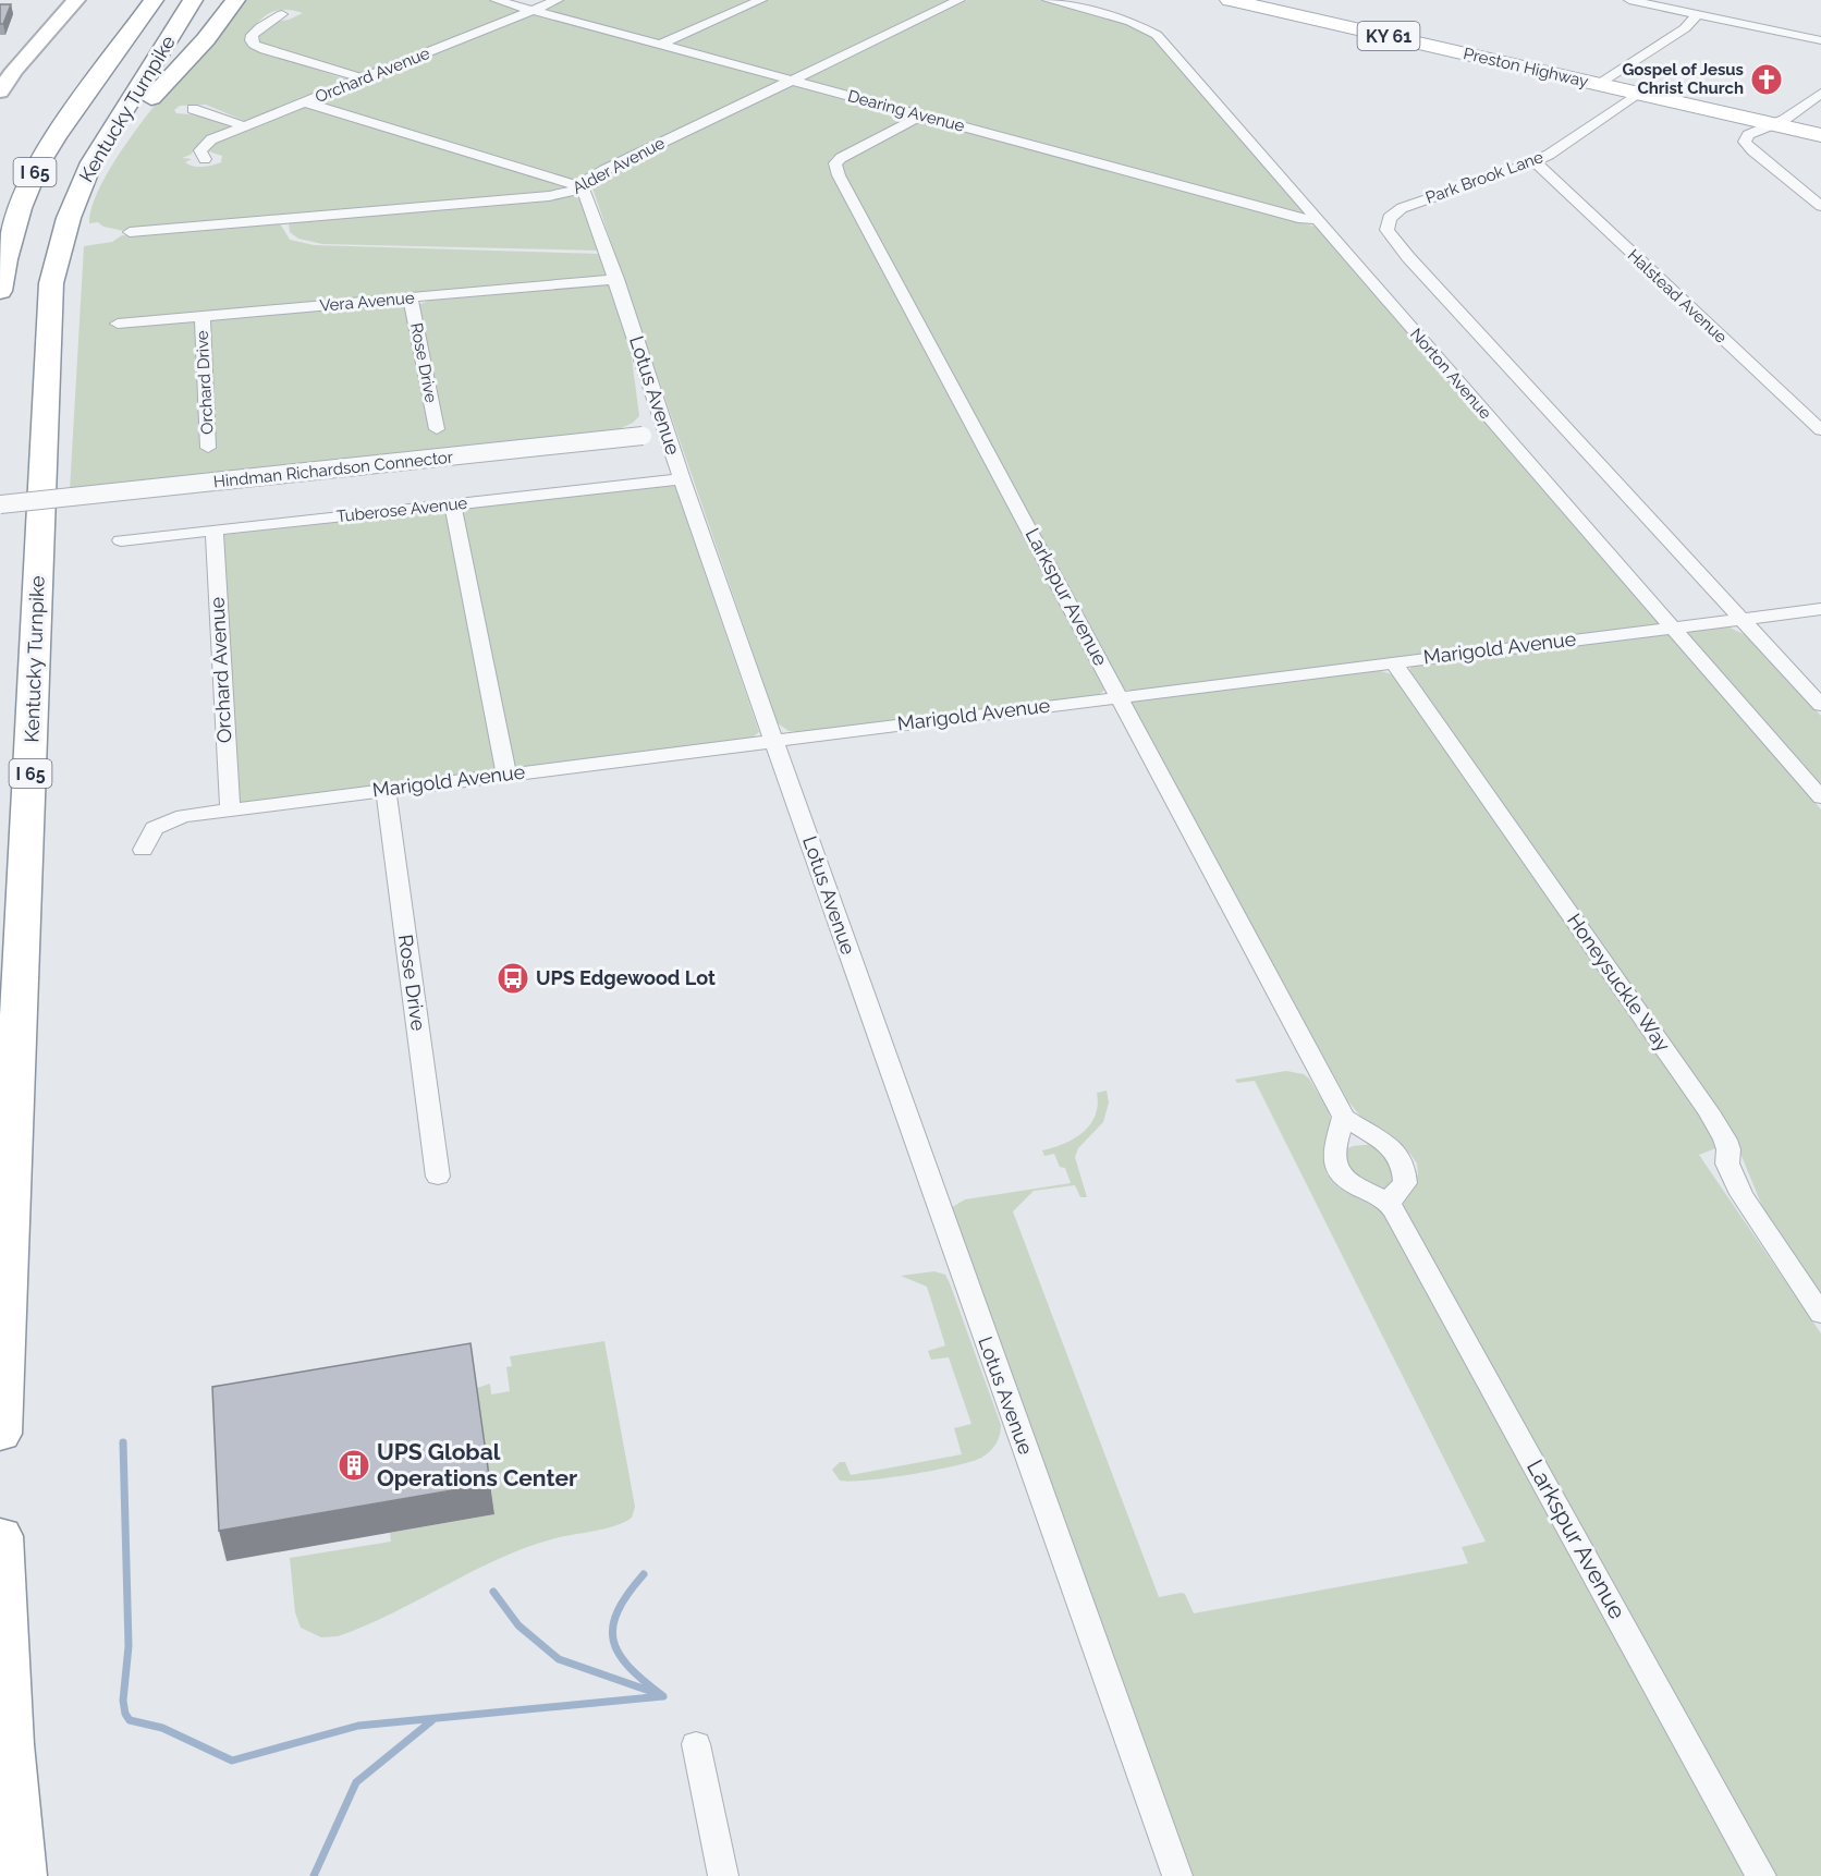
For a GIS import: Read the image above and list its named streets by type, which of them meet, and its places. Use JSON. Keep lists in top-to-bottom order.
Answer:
{
  "streets": {
    "highway": ["Kentucky Turnpike", "I 65"],
    "main road": ["KY 61", "Preston Highway"],
    "street": [
      "Orchard Avenue",
      "Dearing Avenue",
      "Alder Avenue",
      "Park Brook Lane",
      "Halstead Avenue",
      "Vera Avenue",
      "Rose Drive",
      "Norton Avenue",
      "Orchard Drive",
      "Lotus Avenue",
      "Hindman Richardson Connector",
      "Tuberose Avenue",
      "Larkspur Avenue",
      "Marigold Avenue",
      "Honeysuckle Way"
    ]
  },
  "crossings": [
    ["Preston Highway", "Park Brook Lane"],
    ["Orchard Avenue", "Dearing Avenue"],
    ["Orchard Avenue", "Tuberose Avenue"],
    ["Orchard Avenue", "Marigold Avenue"],
    ["Dearing Avenue", "Alder Avenue"],
    ["Dearing Avenue", "Norton Avenue"],
    ["Dearing Avenue", "Larkspur Avenue"],
    ["Alder Avenue", "Lotus Avenue"],
    ["Park Brook Lane", "Halstead Avenue"],
    ["Park Brook Lane", "Marigold Avenue"],
    ["Vera Avenue", "Rose Drive"],
    ["Vera Avenue", "Orchard Drive"],
    ["Vera Avenue", "Lotus Avenue"],
    ["Rose Drive", "Marigold Avenue"],
    ["Norton Avenue", "Marigold Avenue"],
    ["Lotus Avenue", "Hindman Richardson Connector"],
    ["Lotus Avenue", "Tuberose Avenue"],
    ["Lotus Avenue", "Marigold Avenue"],
    ["Larkspur Avenue", "Marigold Avenue"],
    ["Marigold Avenue", "Honeysuckle Way"]
  ],
  "places": {
    "church": ["Gospel of Jesus Christ Church"],
    "bus stop": ["UPS Edgewood Lot"],
    "building": ["UPS Global Operations Center"]
  }
}
